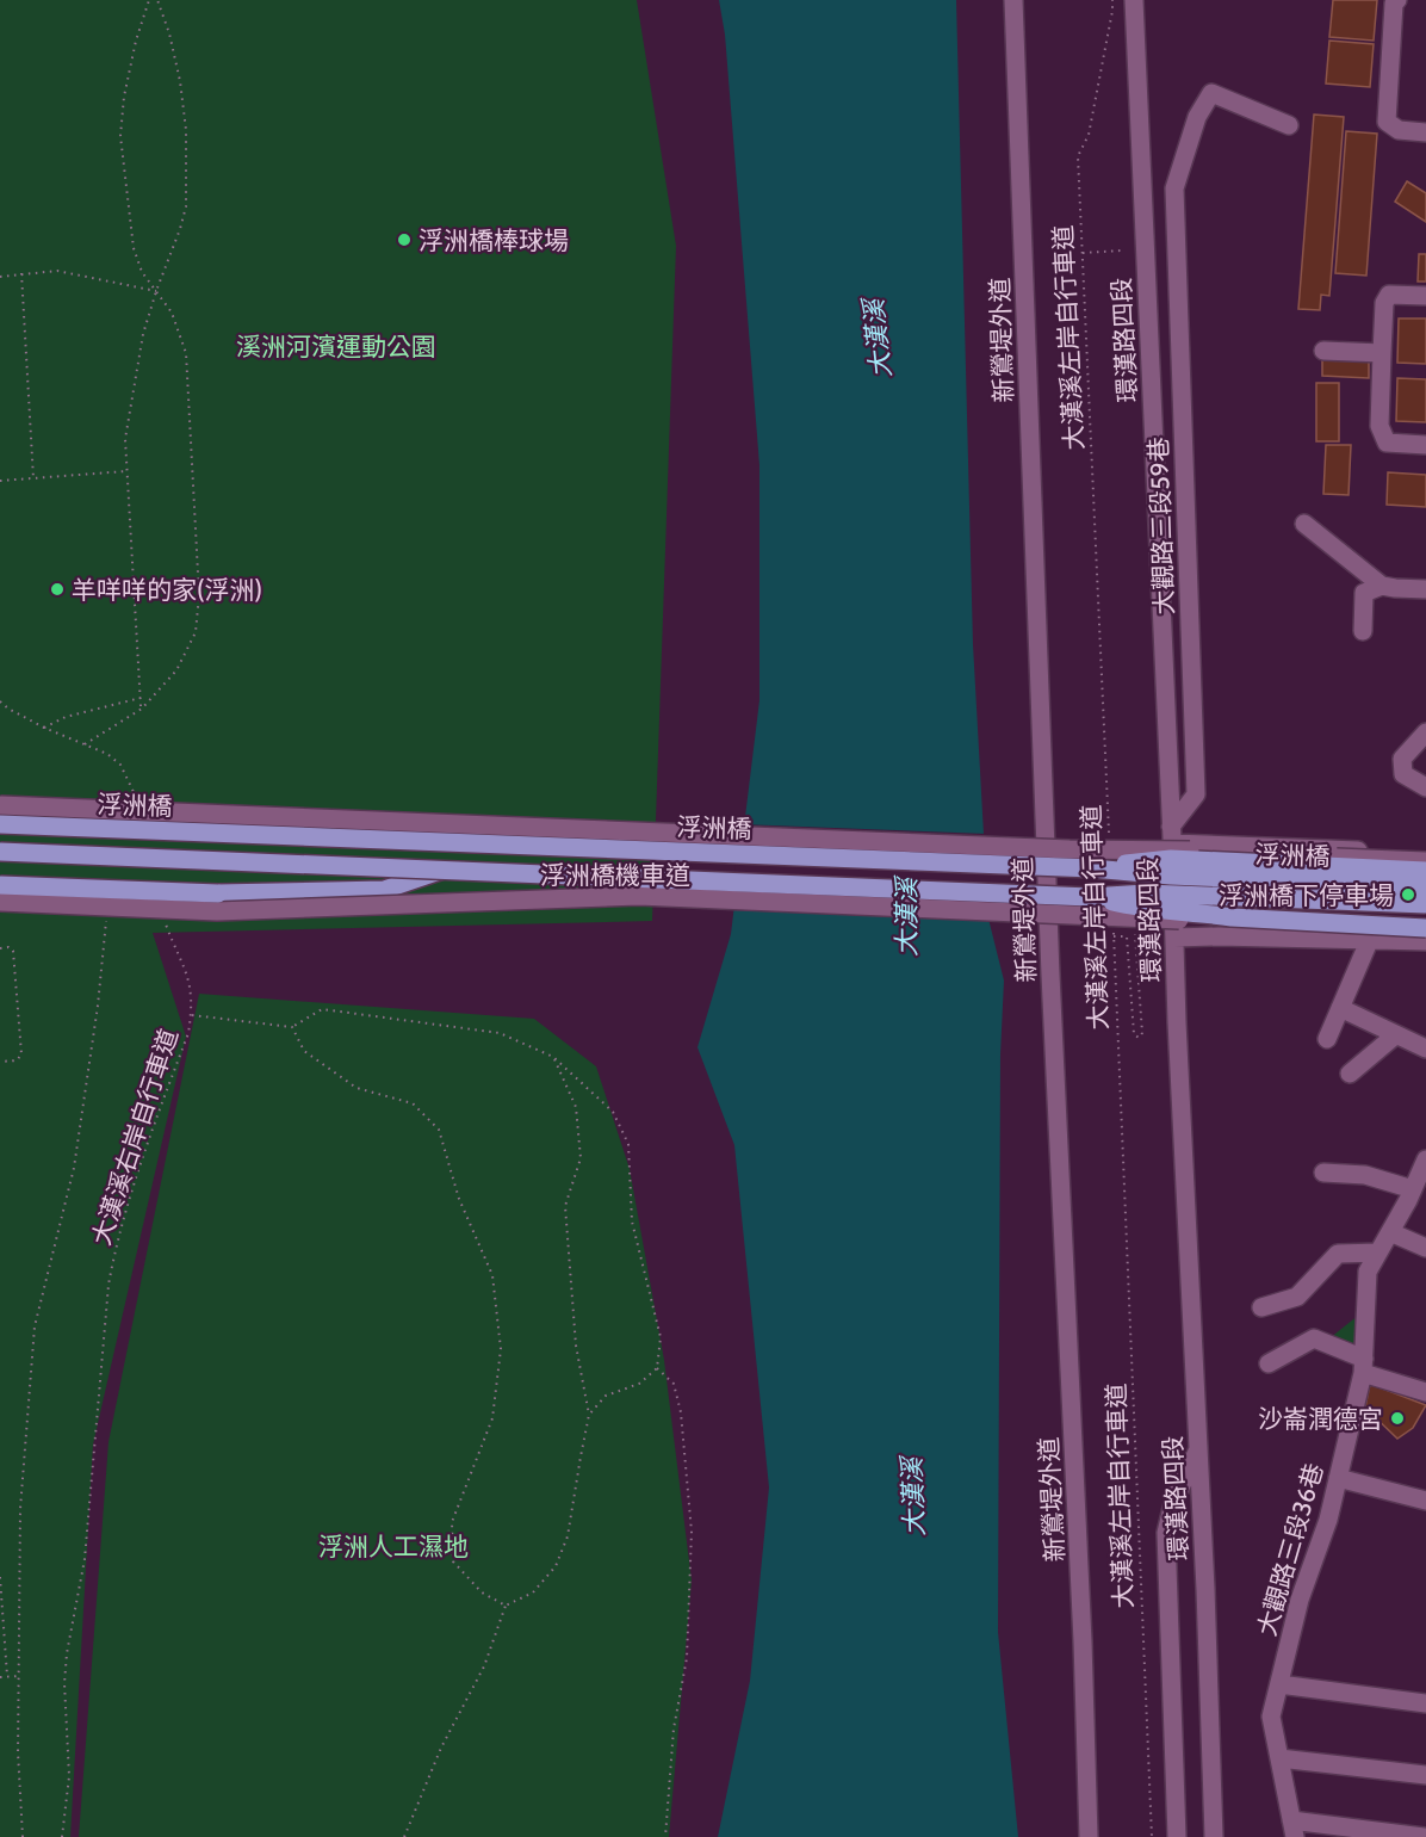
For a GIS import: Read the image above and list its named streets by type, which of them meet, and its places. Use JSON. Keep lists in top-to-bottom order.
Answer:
{
  "streets": {
    "main road": ["浮洲橋"],
    "street": [
      "新鶯堤外道",
      "環漢路四段",
      "大觀路三段59巷",
      "浮洲橋機車道",
      "大觀路三段36巷"
    ],
    "path": ["大漢溪左岸自行車道", "大漢溪右岸自行車道"]
  },
  "crossings": [
    ["環漢路四段", "大觀路三段59巷"]
  ],
  "water": ["大漢溪"],
  "parks": ["溪洲河濱運動公園", "浮洲人工濕地"],
  "places": [
    "浮洲橋棒球場",
    "羊咩咩的家(浮洲)",
    "浮洲橋下停車場",
    "沙崙潤德宮"
  ]
}
